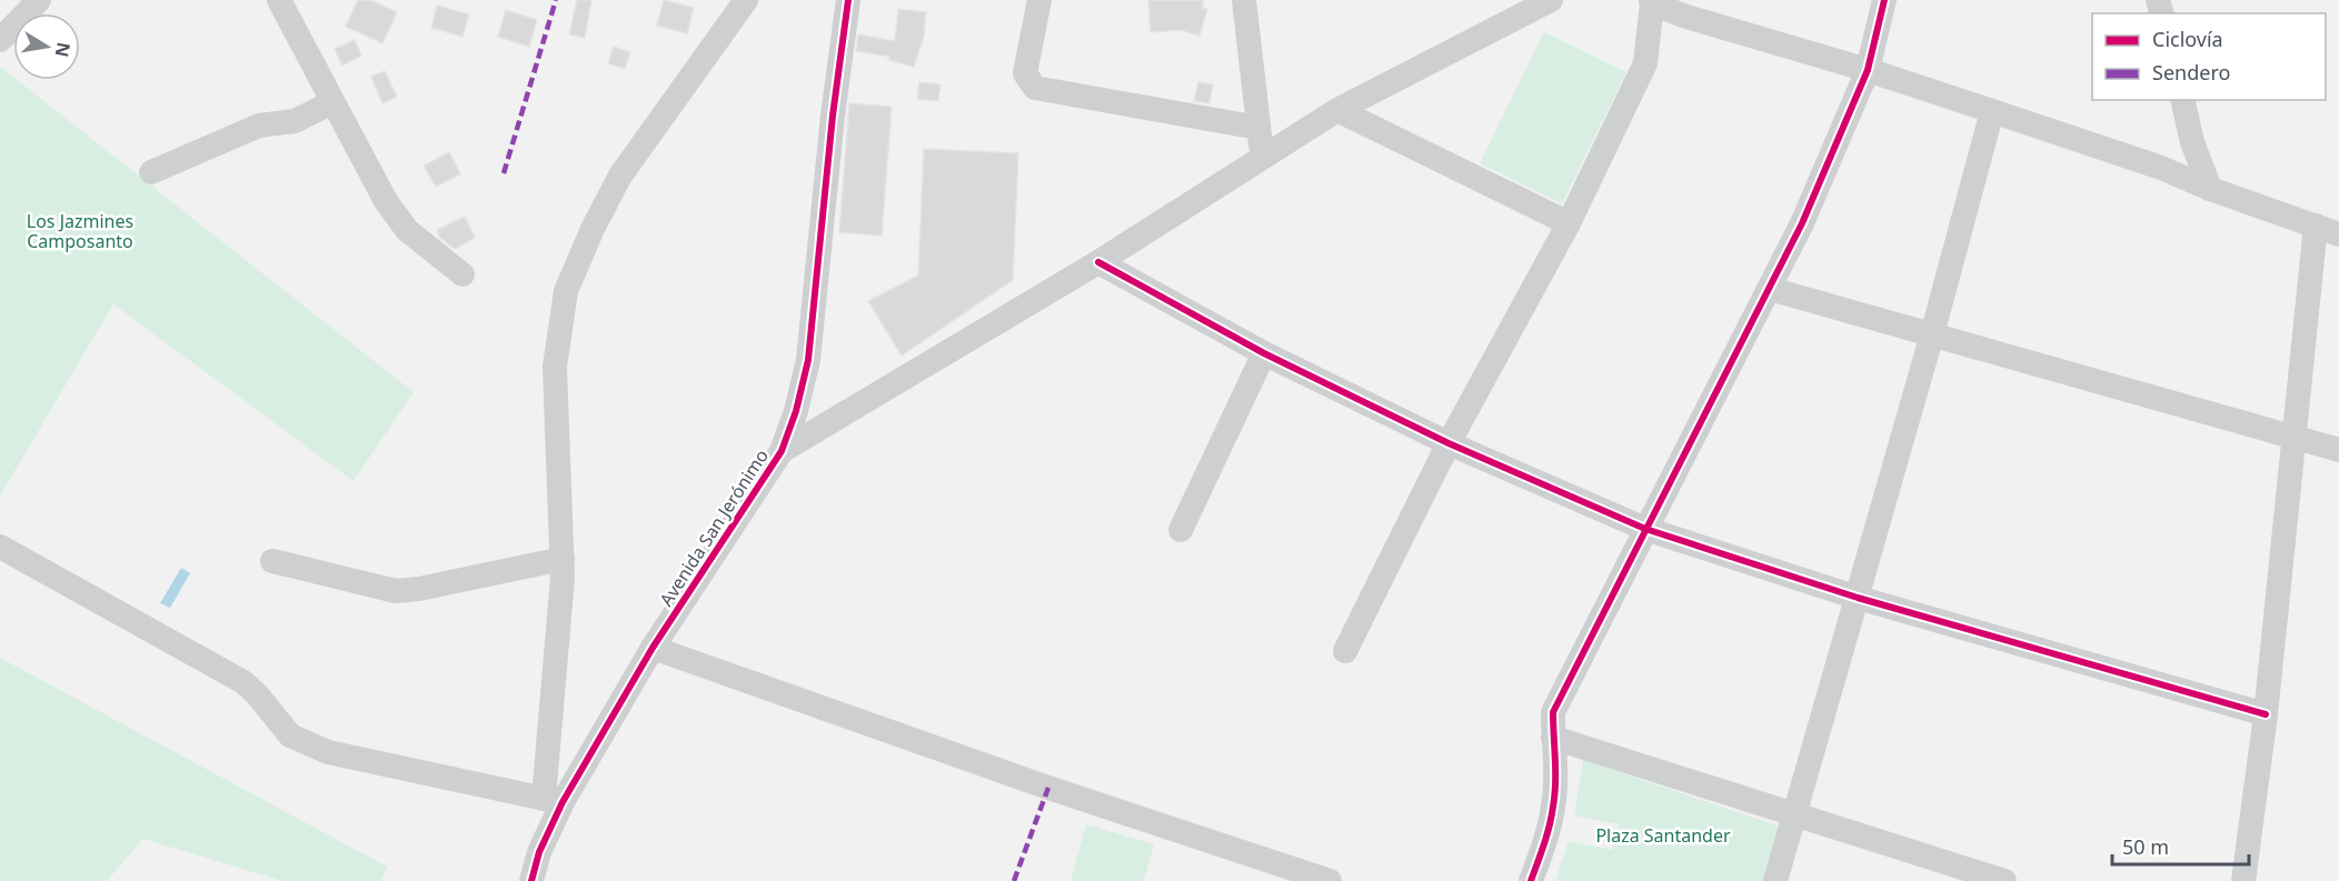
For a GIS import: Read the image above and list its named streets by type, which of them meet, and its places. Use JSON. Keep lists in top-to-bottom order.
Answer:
{
  "streets": {
    "street": ["Avenida San Jerónimo"]
  },
  "parks": ["Los Jazmines Camposanto", "Plaza Santander"],
  "legend": ["Ciclovía", "Sendero"],
  "scale_bar": "50 m",
  "north": "right"
}
